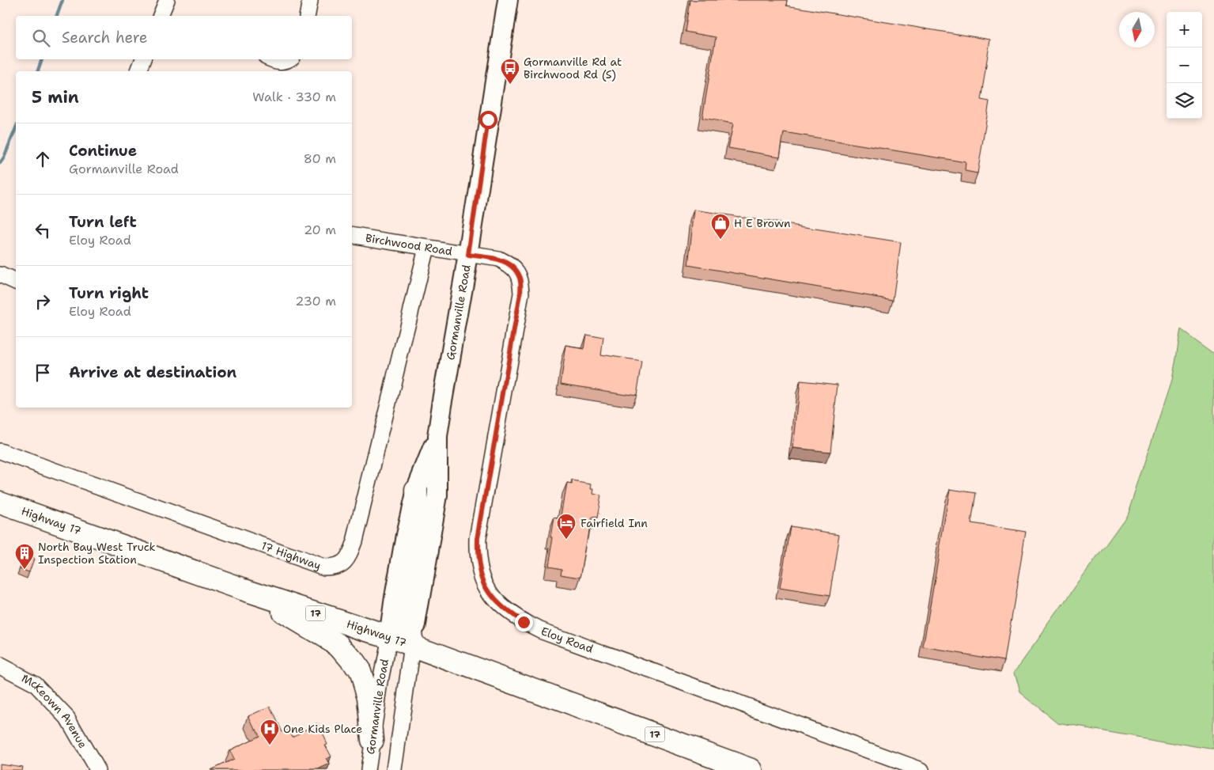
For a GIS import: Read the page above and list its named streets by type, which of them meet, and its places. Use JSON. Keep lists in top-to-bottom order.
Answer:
{
  "streets": {
    "highway": ["Highway 17", "17"],
    "main road": ["Gormanville Road"],
    "street": [
      "Birchwood Road",
      "17 Highway",
      "Eloy Road",
      "McKeown Avenue"
    ]
  },
  "crossings": [
    ["Birchwood Road", "Gormanville Road"],
    ["Birchwood Road", "17 Highway"],
    ["Birchwood Road", "Eloy Road"],
    ["Gormanville Road", "Highway 17"],
    ["Gormanville Road", "Eloy Road"]
  ],
  "places": {
    "bus stop": ["Gormanville Rd at Birchwood Rd (S)"],
    "shop": ["H E Brown"],
    "hotel": ["Fairfield Inn"],
    "building": ["North Bay West Truck Inspection Station"],
    "hospital": ["One Kids Place"]
  },
  "north": "bottom",
  "page": {
    "map_buttons": ["+", "−"],
    "search": "Search here",
    "heading": ["5 min", "Walk · 330 m"],
    "list": [
      ["Continue", "Gormanville Road", "80 m"],
      ["Turn left", "Eloy Road", "20 m"],
      ["Turn right", "Eloy Road", "230 m"],
      "Arrive at destination"
    ]
  }
}
